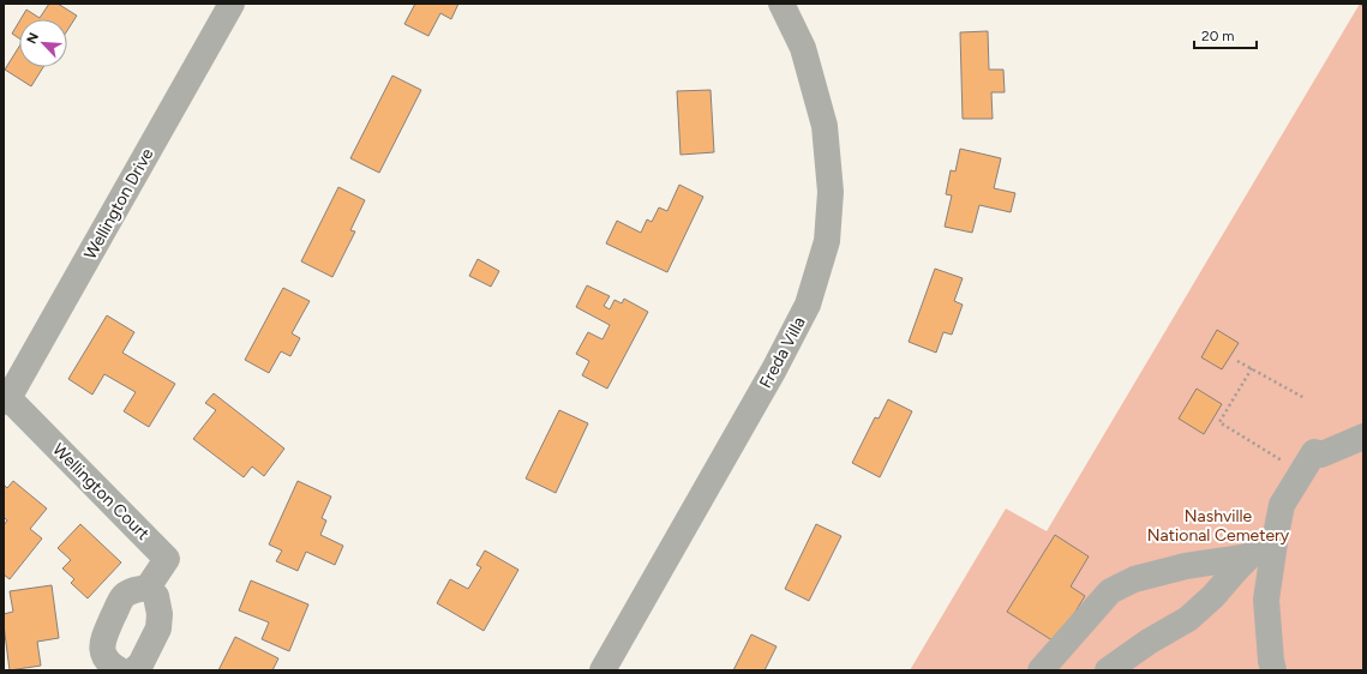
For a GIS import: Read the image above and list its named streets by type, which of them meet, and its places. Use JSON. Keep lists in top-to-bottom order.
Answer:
{
  "streets": {
    "street": ["Wellington Drive", "Freda Villa", "Wellington Court"]
  },
  "crossings": [
    ["Wellington Drive", "Wellington Court"]
  ],
  "parks": ["Nashville National Cemetery"],
  "scale_bar": "20 m",
  "north": "top left"
}
